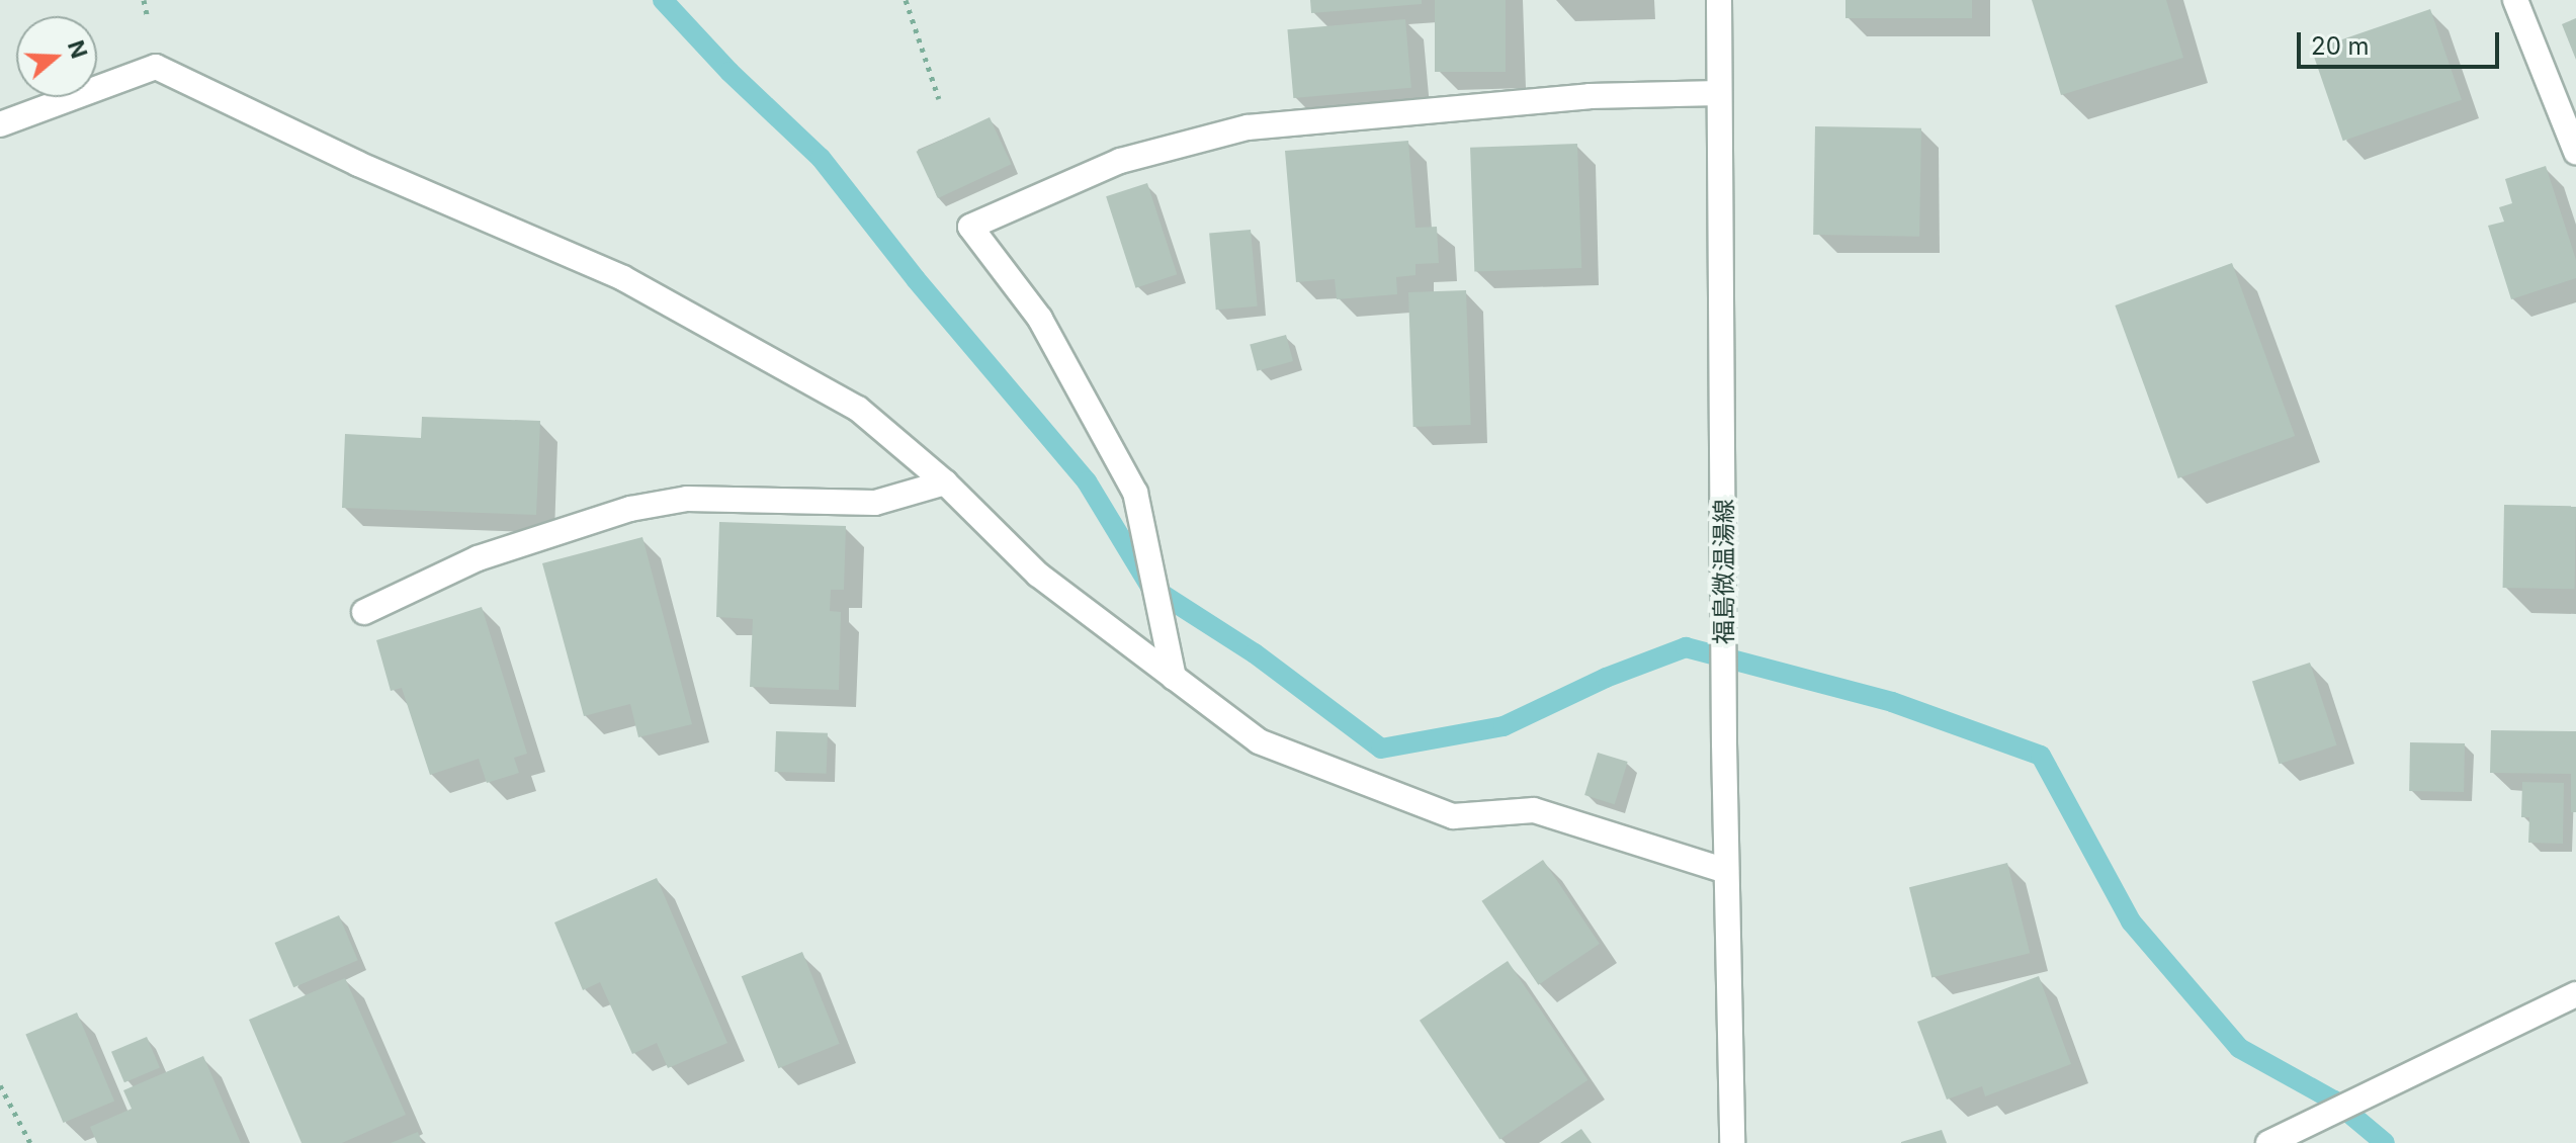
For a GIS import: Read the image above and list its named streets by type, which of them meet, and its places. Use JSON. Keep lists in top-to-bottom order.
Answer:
{
  "streets": {
    "street": ["福島微温湯線"]
  },
  "scale_bar": "20 m",
  "north": "right"
}
